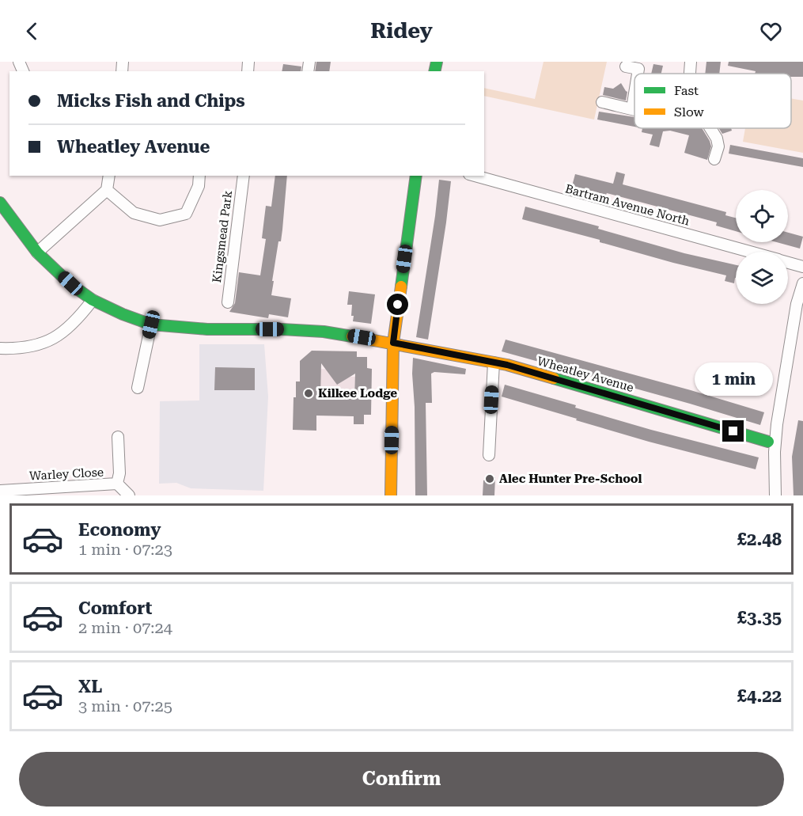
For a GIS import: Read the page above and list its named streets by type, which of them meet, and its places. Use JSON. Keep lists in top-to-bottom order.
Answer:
{
  "streets": {
    "street": [
      "Bartram Avenue North",
      "Kingsmead Park",
      "Wheatley Avenue",
      "Warley Close"
    ]
  },
  "places": ["Kilkee Lodge", "Alec Hunter Pre-School"],
  "legend": ["Fast", "Slow"],
  "page": {
    "header": "Ridey",
    "banner": ["Micks Fish and Chips", "Wheatley Avenue"],
    "bubble": "1 min",
    "list": [
      {
        "name": "Economy",
        "note": "1 min · 07:23",
        "value": "£2.48"
      },
      {
        "name": "Comfort",
        "note": "2 min · 07:24",
        "value": "£3.35"
      },
      {
        "name": "XL",
        "note": "3 min · 07:25",
        "value": "£4.22"
      }
    ],
    "buttons": "Confirm"
  }
}
